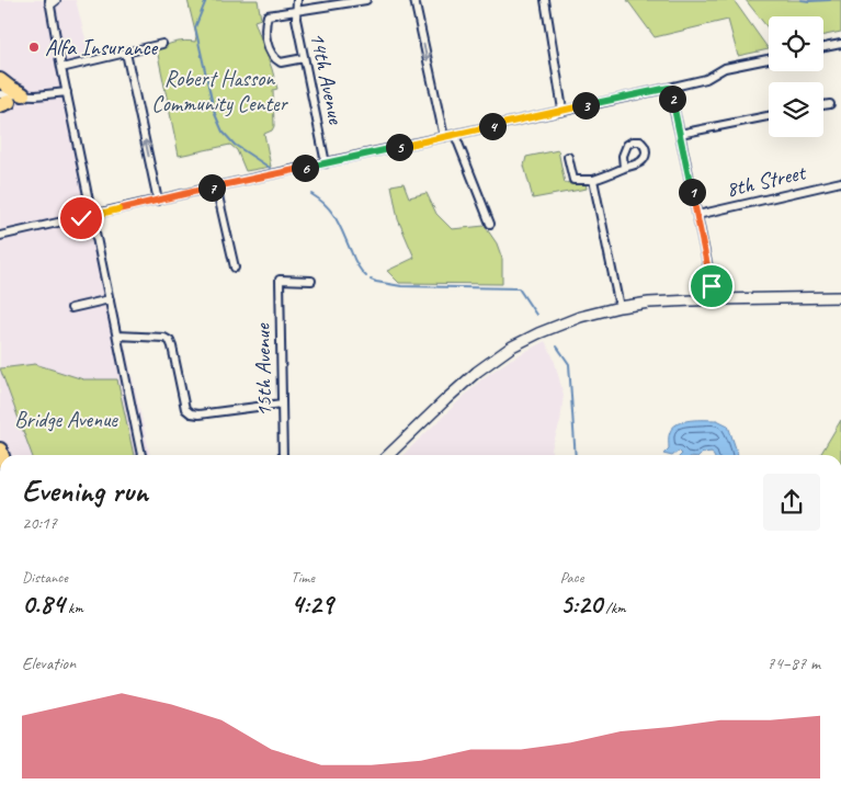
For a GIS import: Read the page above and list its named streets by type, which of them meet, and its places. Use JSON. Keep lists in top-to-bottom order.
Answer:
{
  "streets": {
    "street": ["14th Avenue", "8th Street", "15th Avenue"]
  },
  "parks": ["Robert Hasson Community Center", "Bridge Avenue"],
  "places": ["Alfa Insurance"],
  "page": {
    "pins": [
      "2",
      "3",
      "4",
      "5",
      "6",
      "7",
      "1"
    ],
    "heading": ["Evening run", "20:17"],
    "stats": [
      ["Distance", "0.84 km"],
      ["Time", "4:29"],
      ["Pace", "5:20 /km"]
    ],
    "chart": ["Elevation", "74–87 m"]
  }
}
